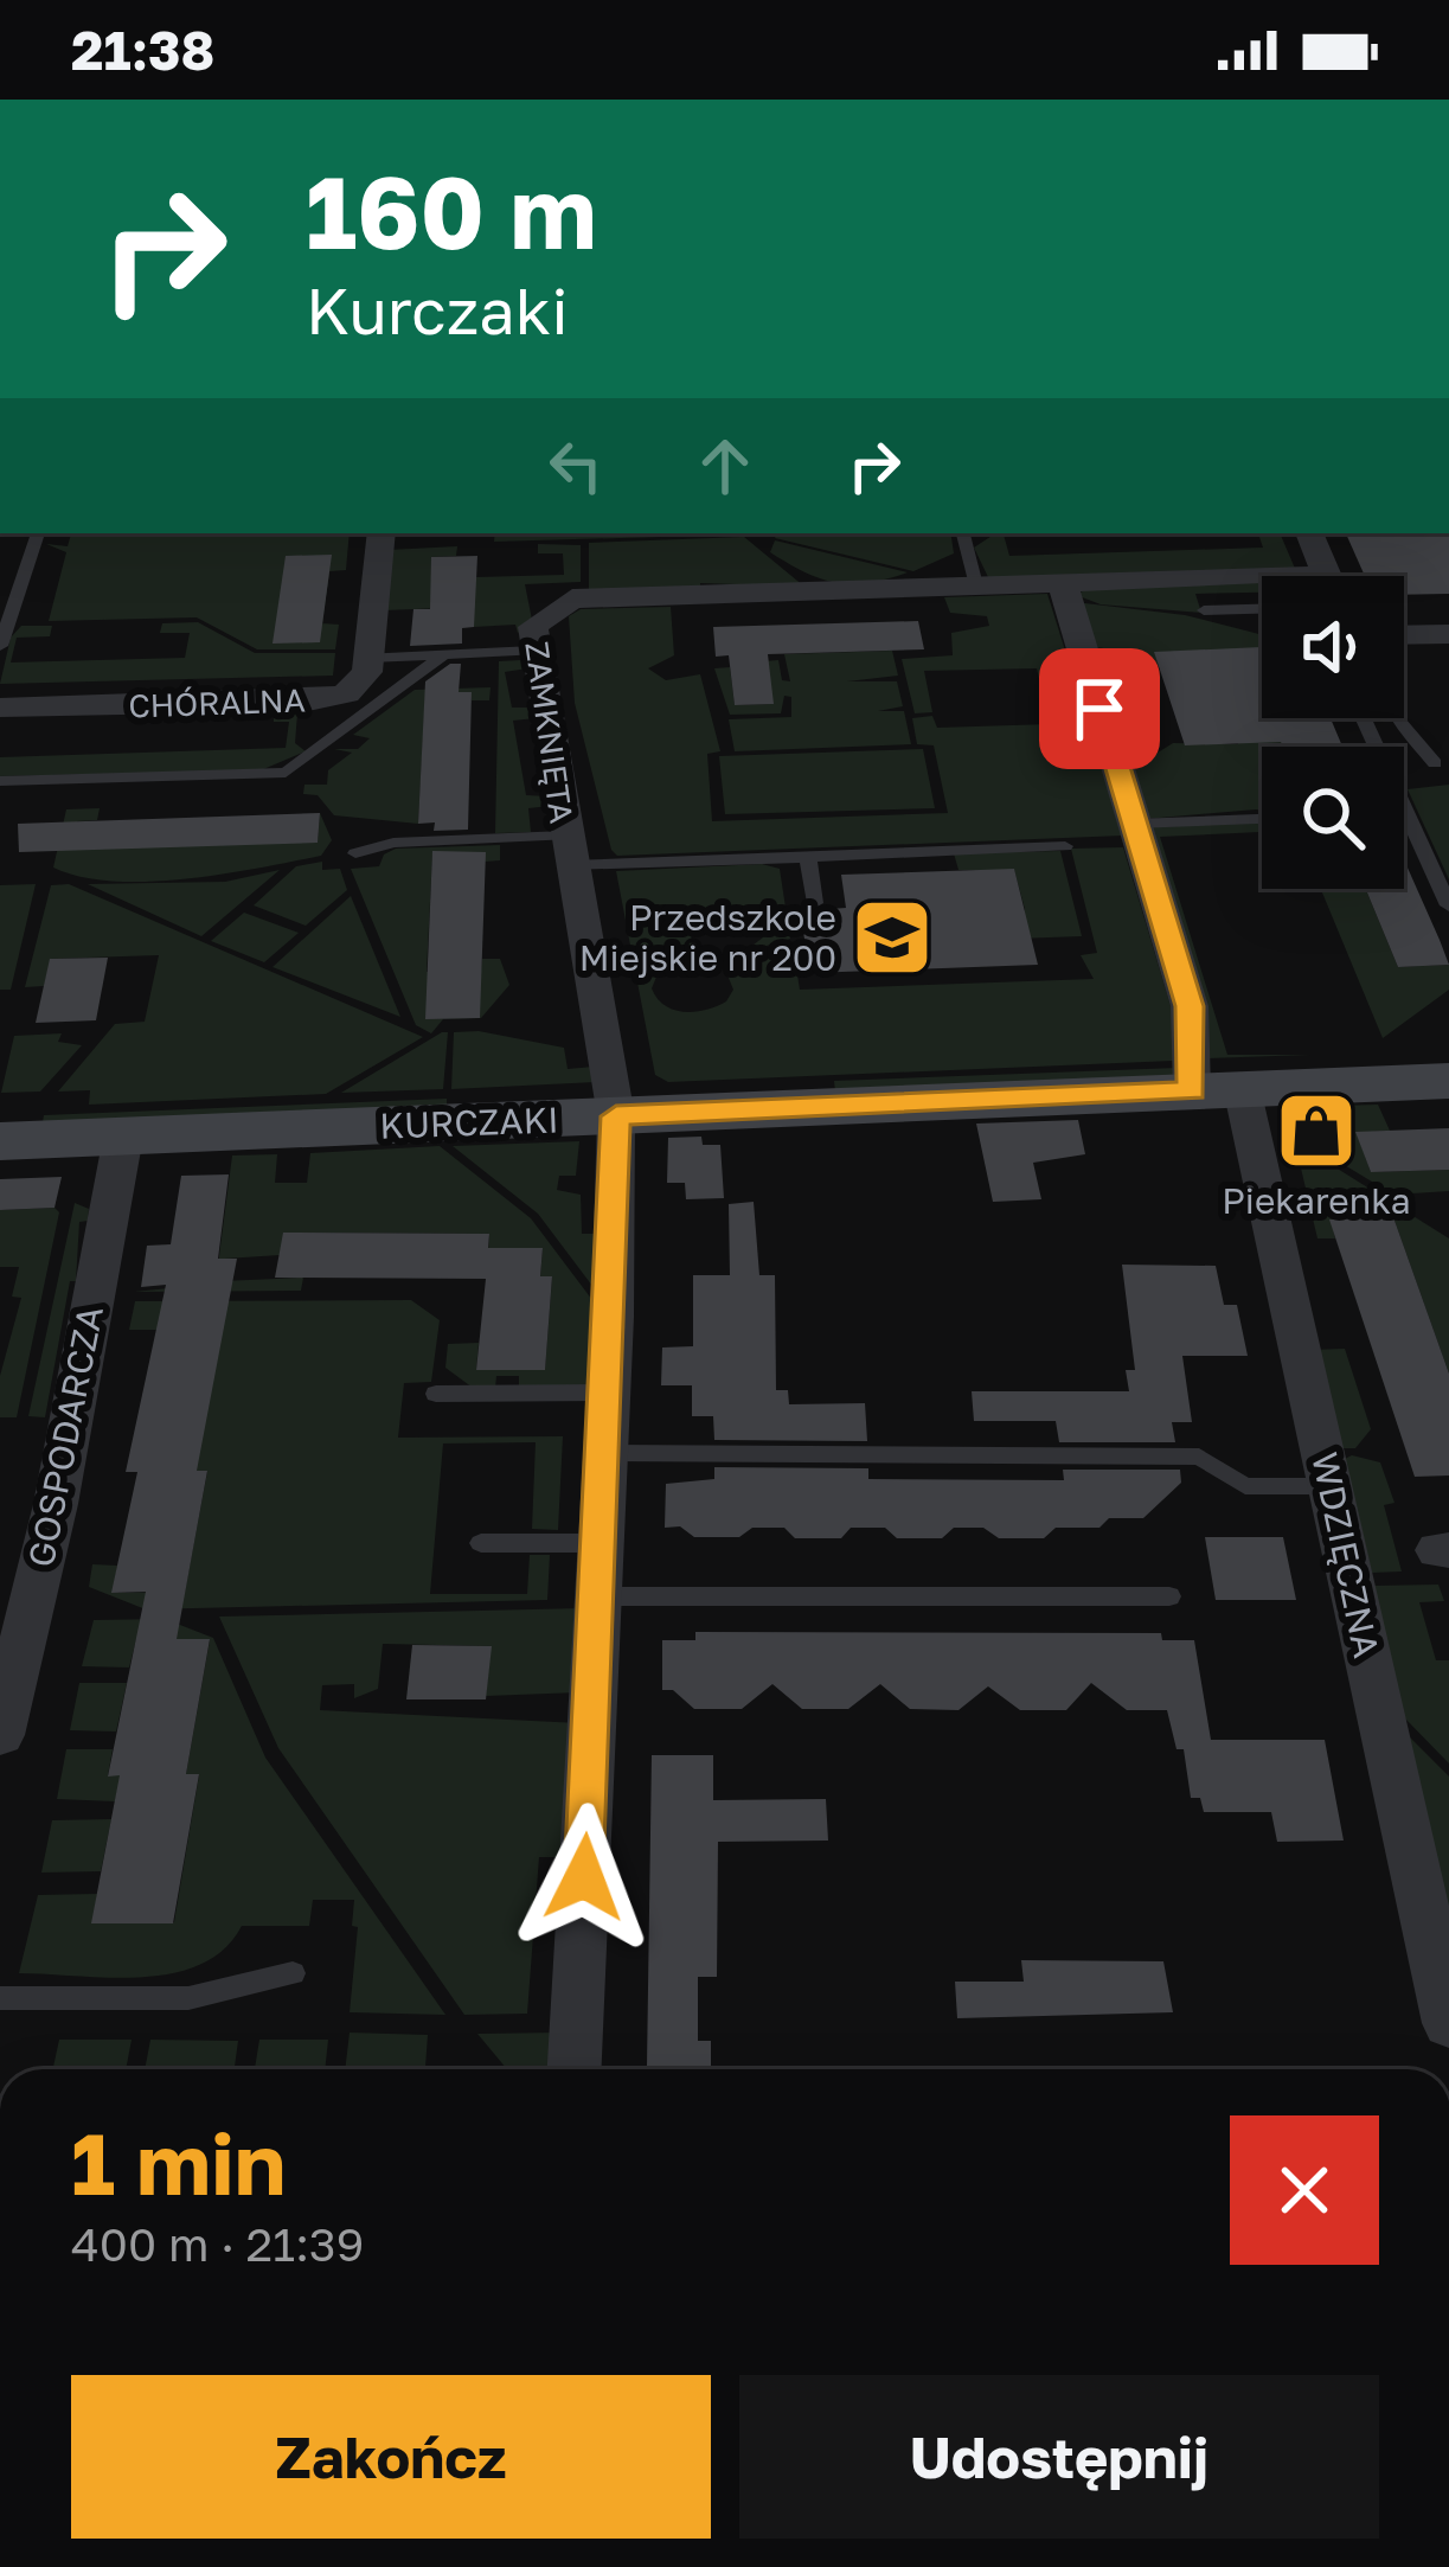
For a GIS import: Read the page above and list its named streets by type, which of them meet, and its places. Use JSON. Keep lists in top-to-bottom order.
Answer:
{
  "streets": {
    "street": [
      "CHÓRALNA",
      "ZAMKNIĘTA",
      "KURCZAKI",
      "GOSPODARCZA",
      "WDZIĘCZNA"
    ]
  },
  "crossings": [
    ["ZAMKNIĘTA", "KURCZAKI"],
    ["KURCZAKI", "GOSPODARCZA"],
    ["KURCZAKI", "WDZIĘCZNA"]
  ],
  "places": {
    "school or university": ["Przedszkole Miejskie nr 200"],
    "shop": ["Piekarenka"]
  },
  "page": {
    "status": "21:38",
    "turn": ["160 m", "Kurczaki"],
    "heading": ["1 min", "400 m · 21:39"],
    "buttons": ["Zakończ", "Udostępnij"]
  }
}
